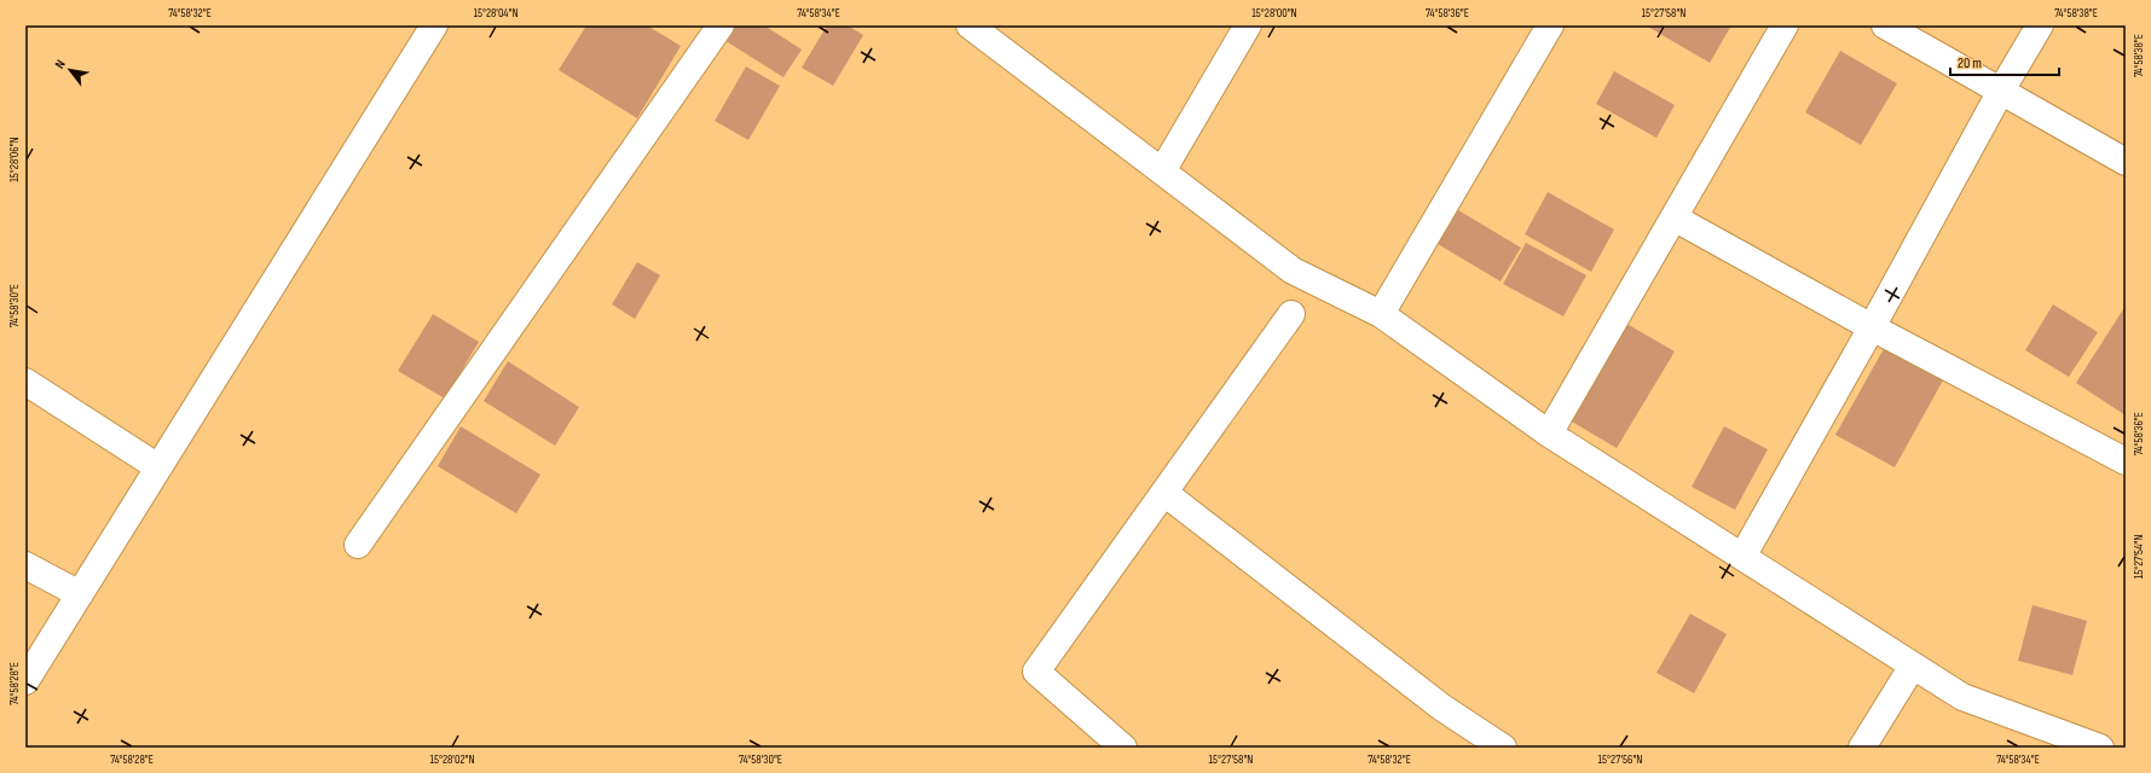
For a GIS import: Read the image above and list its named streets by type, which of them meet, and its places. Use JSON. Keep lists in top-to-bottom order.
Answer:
{
  "scale_bar": "20 m",
  "north": "top left",
  "coordinates": [
    "74°58'32\"E",
    "15°28'04\"N",
    "74°58'34\"E",
    "15°28'00\"N",
    "74°58'36\"E",
    "15°27'58\"N",
    "74°58'38\"E",
    "15°28'06\"N",
    "74°58'30\"E",
    "15°27'54\"N",
    "74°58'28\"E",
    "15°28'02\"N",
    "15°27'56\"N"
  ]
}
